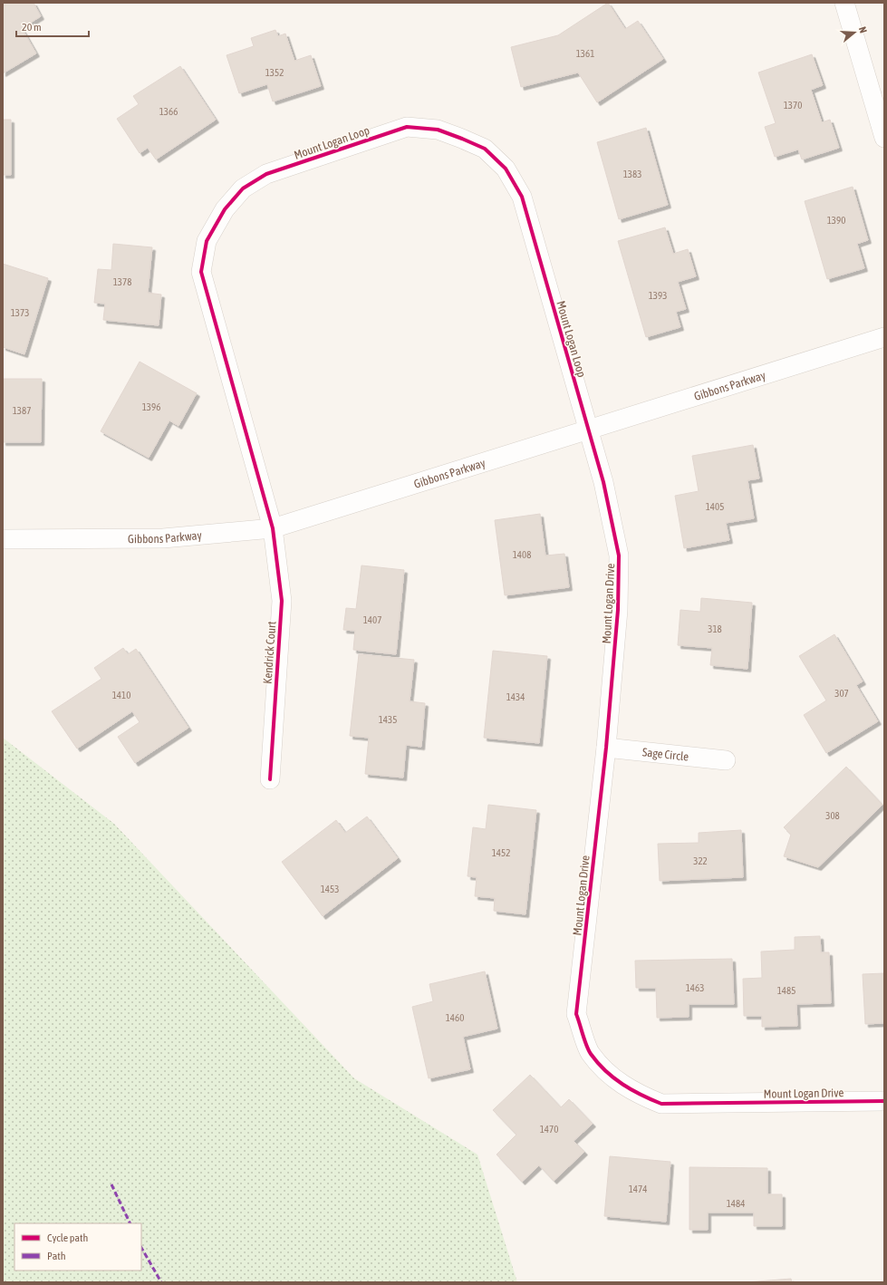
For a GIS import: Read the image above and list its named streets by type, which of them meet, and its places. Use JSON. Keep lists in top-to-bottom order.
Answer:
{
  "streets": {
    "street": [
      "Mount Logan Loop",
      "Gibbons Parkway",
      "Mount Logan Drive",
      "Kendrick Court",
      "Sage Circle"
    ]
  },
  "crossings": [
    ["Mount Logan Loop", "Gibbons Parkway"],
    ["Mount Logan Loop", "Mount Logan Drive"],
    ["Mount Logan Loop", "Kendrick Court"],
    ["Gibbons Parkway", "Mount Logan Drive"],
    ["Gibbons Parkway", "Kendrick Court"],
    ["Mount Logan Drive", "Sage Circle"]
  ],
  "house_numbers": [
    "1361",
    "1352",
    "1370",
    "1366",
    "1383",
    "1390",
    "1378",
    "1393",
    "1373",
    "1396",
    "1387",
    "1405",
    "1408",
    "1407",
    "318",
    "307",
    "1410",
    "1434",
    "1435",
    "308",
    "1452",
    "322",
    "1453",
    "1463",
    "1485",
    "1460",
    "1470",
    "1474",
    "1484"
  ],
  "legend": ["Cycle path", "Path"],
  "scale_bar": "20 m",
  "north": "right"
}
